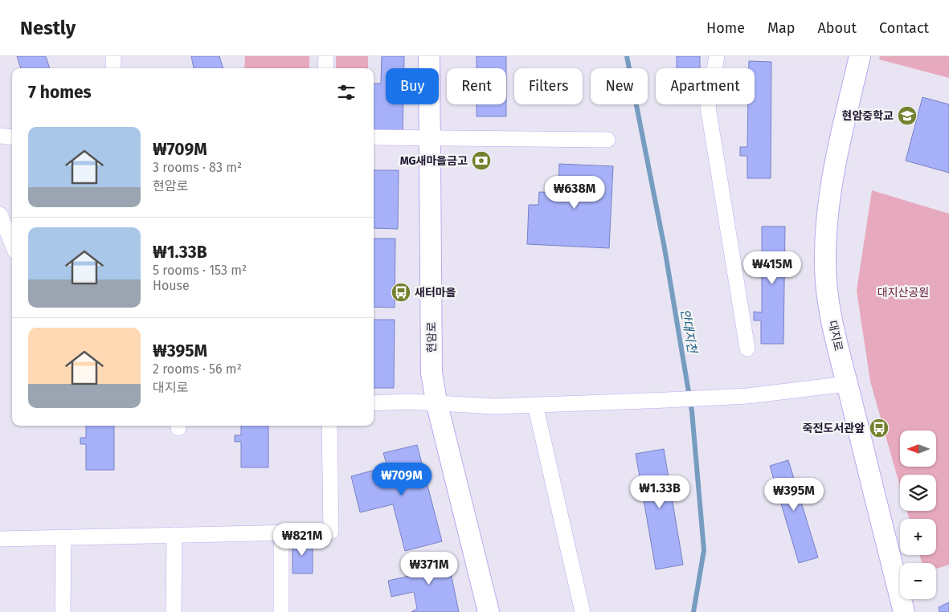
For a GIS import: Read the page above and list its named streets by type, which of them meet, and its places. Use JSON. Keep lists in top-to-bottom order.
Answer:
{
  "streets": {
    "street": ["대지로", "현암로"]
  },
  "water": ["안대지천"],
  "parks": ["대지산공원"],
  "places": {
    "school or university": ["현암중학교"],
    "bank": ["MG새마을금고"],
    "bus stop": ["새터마을", "죽전도서관앞"]
  },
  "north": "left",
  "page": {
    "header": "Nestly",
    "nav": [
      "Home",
      "Map",
      "About",
      "Contact"
    ],
    "chip": [
      "Buy",
      "Rent",
      "Filters",
      "New",
      "Apartment"
    ],
    "heading": "7 homes",
    "list": [
      {
        "name": "₩709M",
        "note": "3 rooms · 83 m² · 현암로"
      },
      {
        "name": "₩1.33B",
        "note": "5 rooms · 153 m² · House"
      },
      {
        "name": "₩395M",
        "note": "2 rooms · 56 m² · 대지로"
      }
    ],
    "price": [
      "₩638M",
      "₩415M",
      "₩709M",
      "₩1.33B",
      "₩395M",
      "₩821M",
      "₩371M"
    ],
    "map_buttons": ["+", "−"]
  }
}
